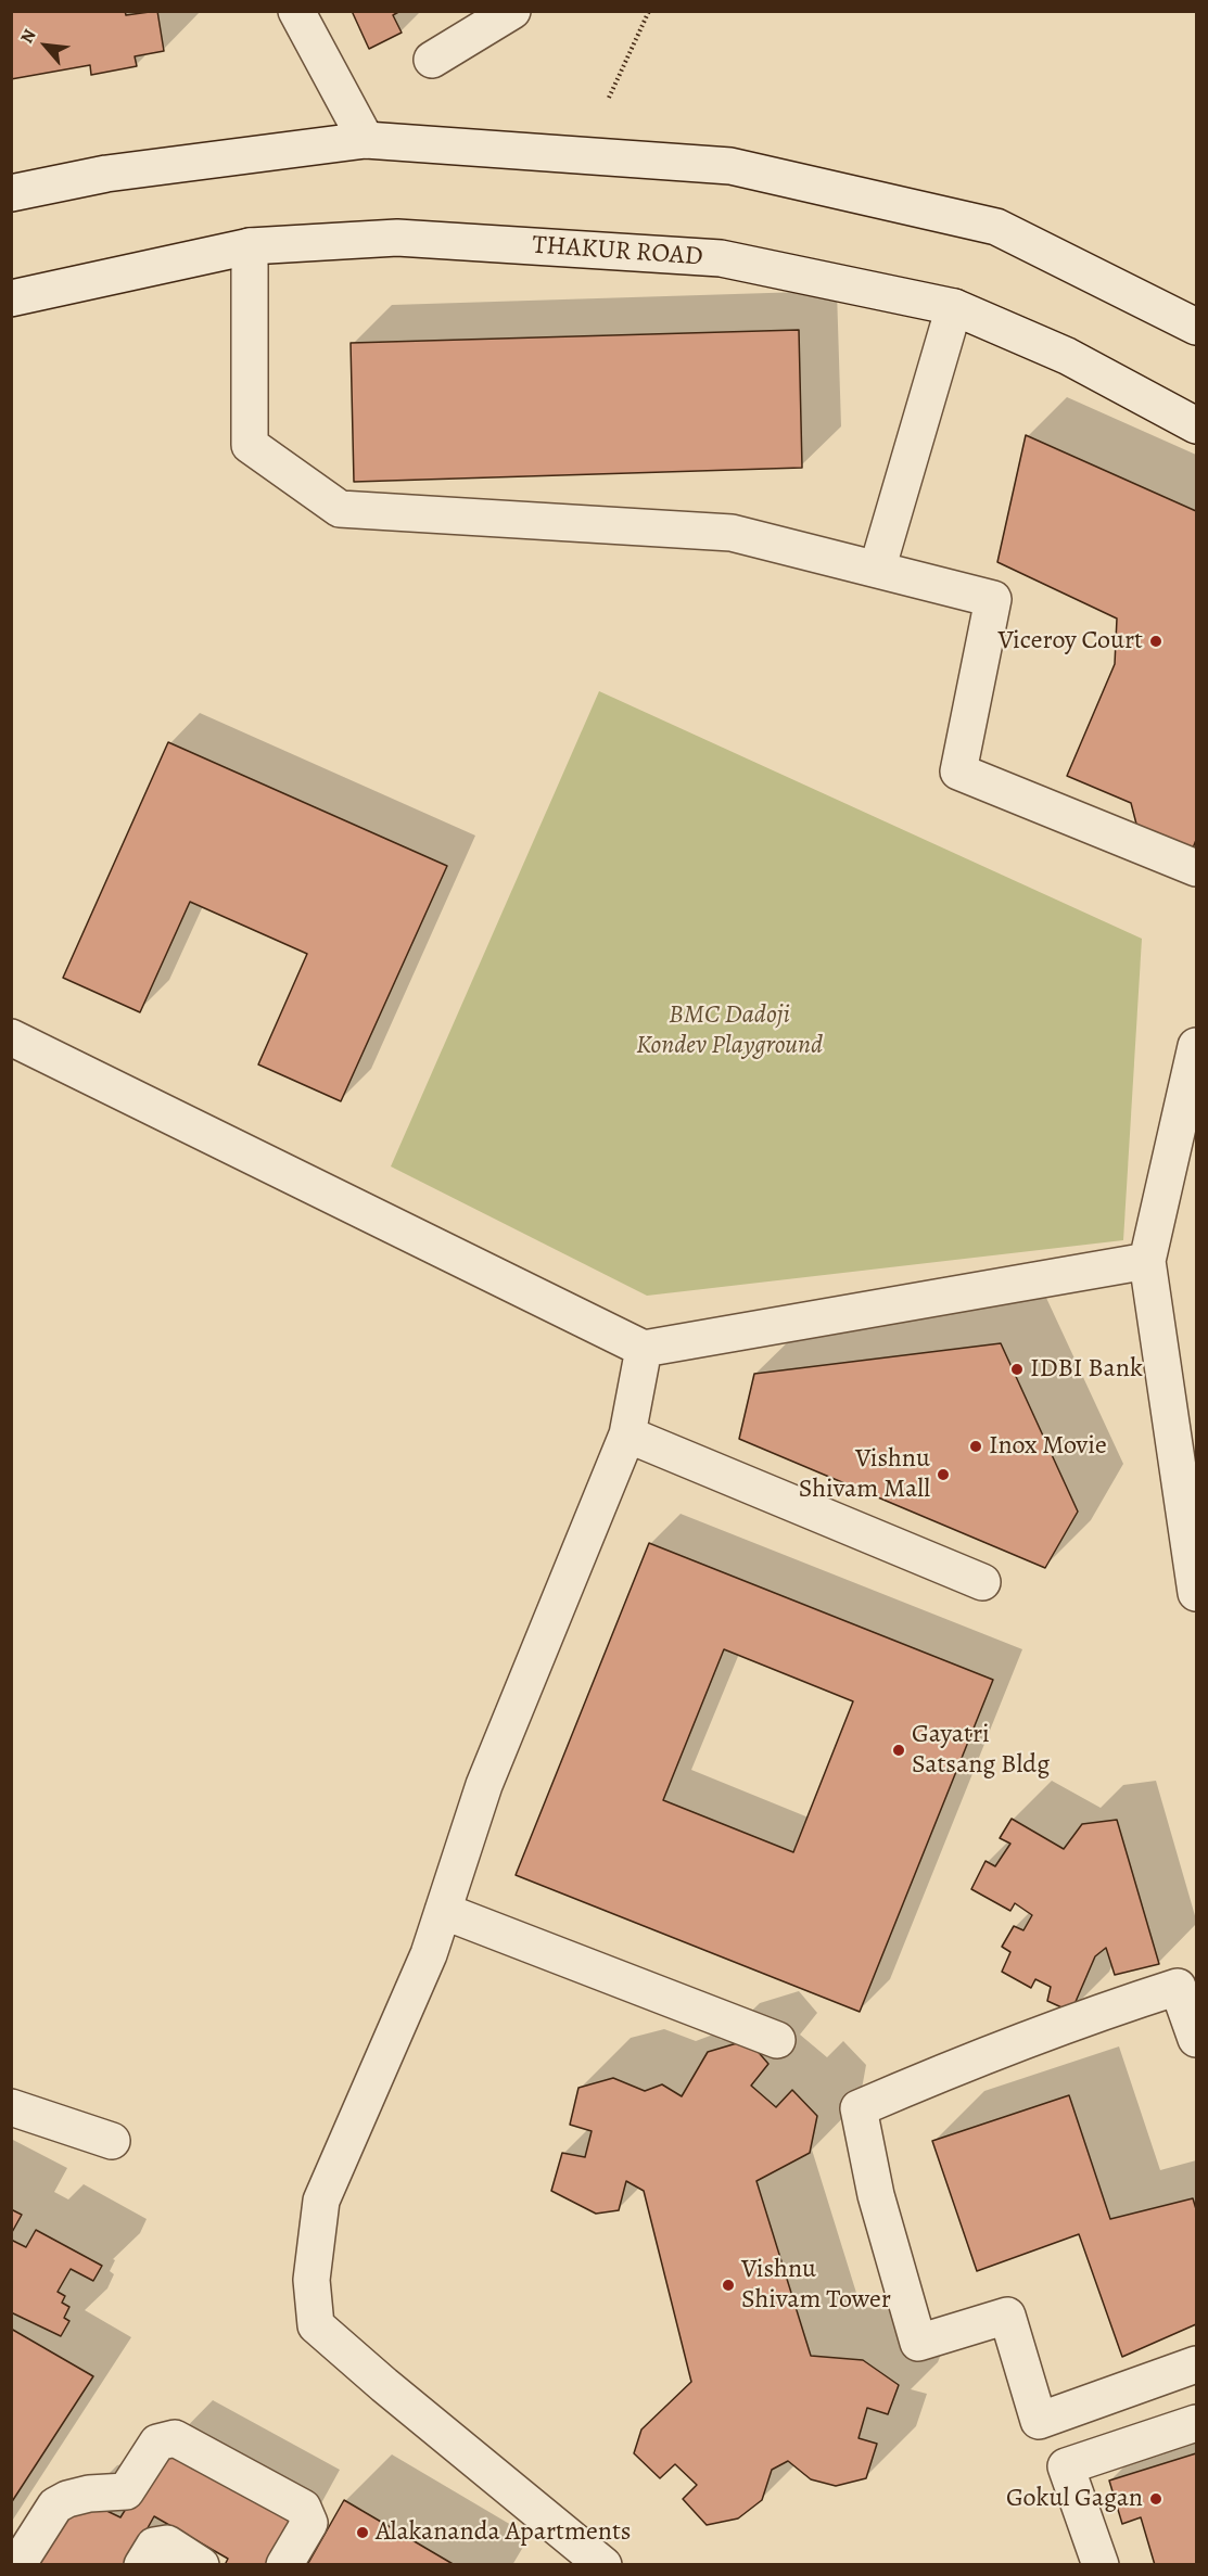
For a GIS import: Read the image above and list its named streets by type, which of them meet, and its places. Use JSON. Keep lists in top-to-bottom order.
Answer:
{
  "streets": {
    "street": ["THAKUR ROAD"]
  },
  "parks": ["BMC Dadoji Kondev Playground"],
  "places": [
    "Viceroy Court",
    "IDBI Bank",
    "Inox Movie",
    "Vishnu Shivam Mall",
    "Gayatri Satsang Bldg",
    "Vishnu Shivam Tower",
    "Gokul Gagan",
    "Alakananda Apartments"
  ],
  "north": "top left"
}
